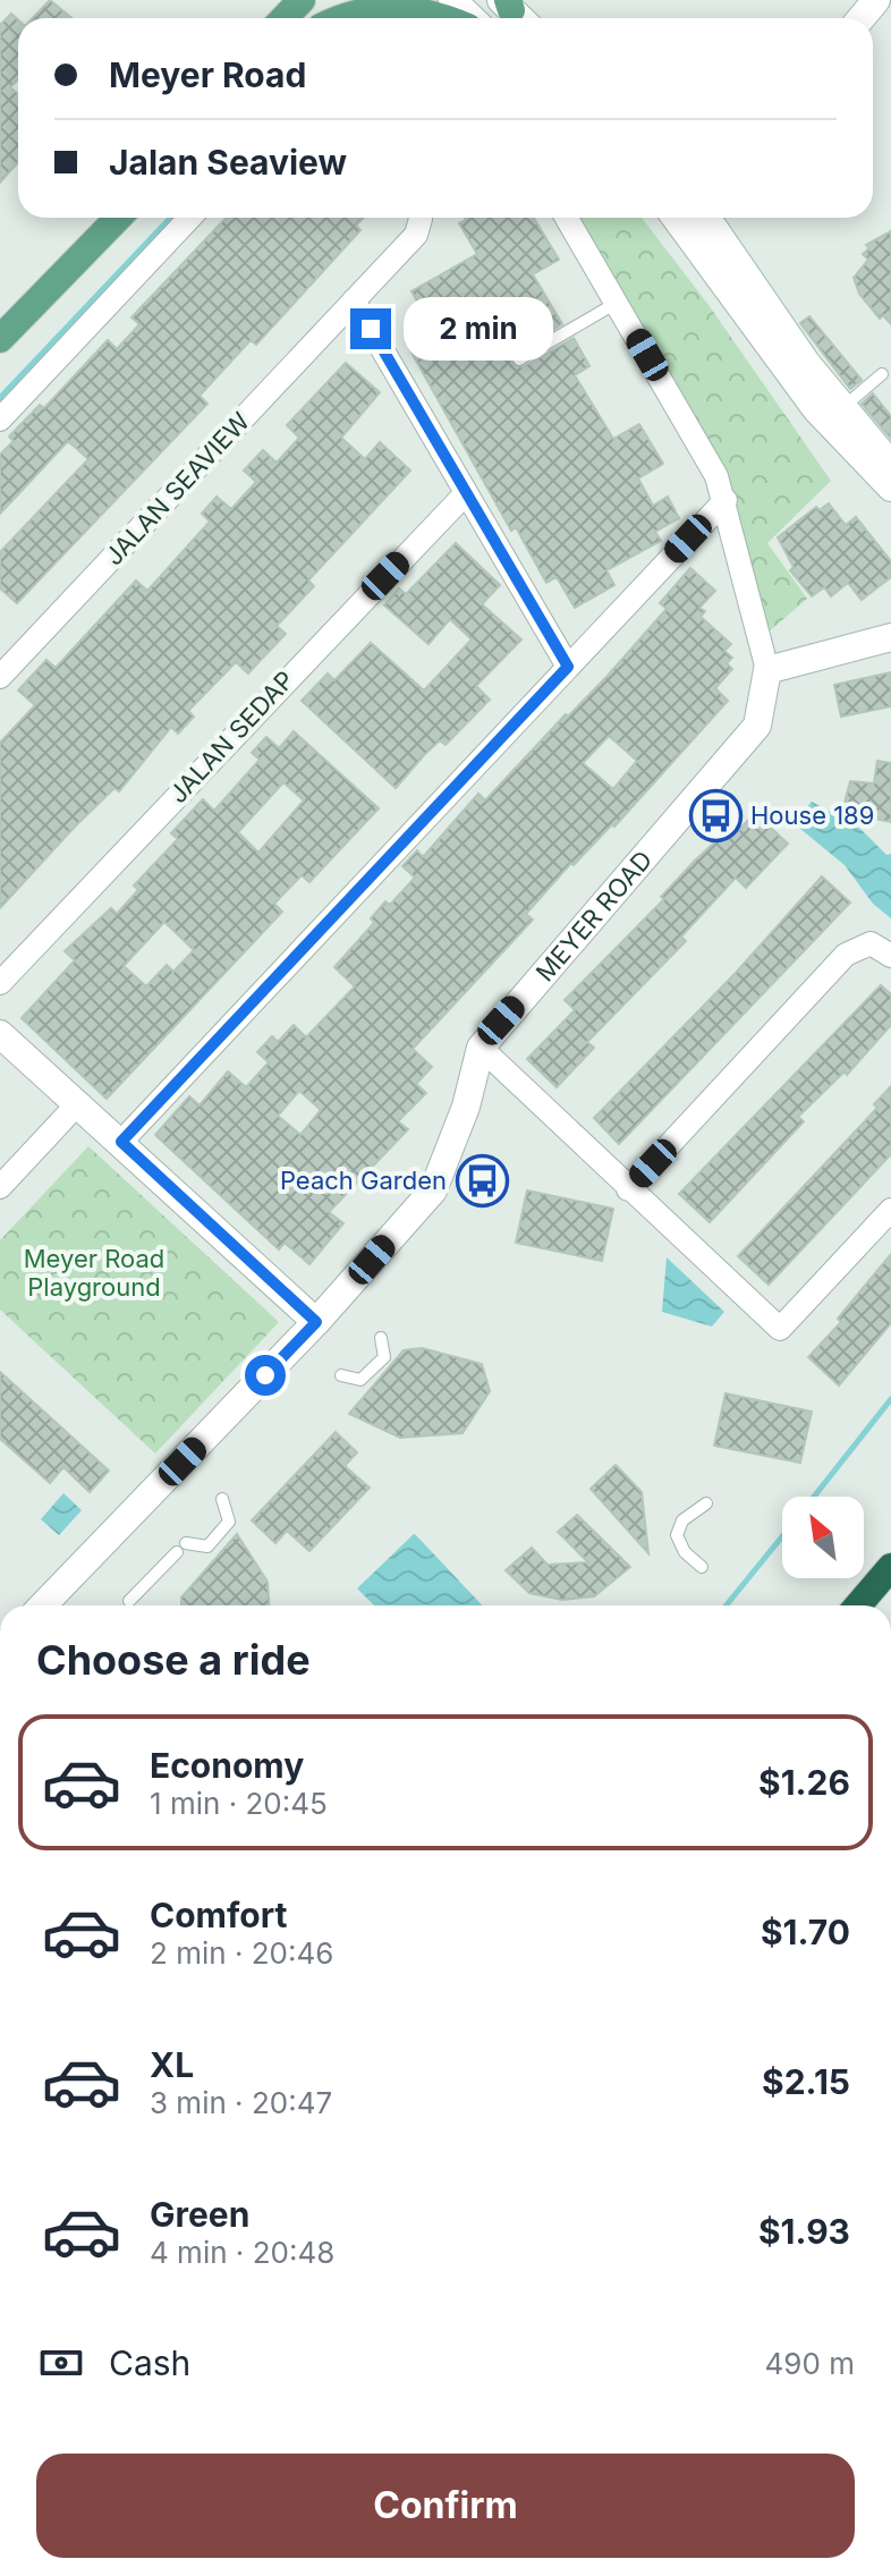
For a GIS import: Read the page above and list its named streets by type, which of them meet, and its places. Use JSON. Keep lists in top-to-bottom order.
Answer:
{
  "streets": {
    "street": ["JALAN SEAVIEW", "JALAN SEDAP", "MEYER ROAD"]
  },
  "parks": ["Meyer Road Playground"],
  "places": {
    "bus stop": ["House 189", "Peach Garden"]
  },
  "north": "top left",
  "page": {
    "banner": ["Meyer Road", "Jalan Seaview"],
    "bubble": "2 min",
    "heading": "Choose a ride",
    "list": [
      {
        "name": "Economy",
        "note": "1 min · 20:45",
        "value": "$1.26"
      },
      {
        "name": "Comfort",
        "note": "2 min · 20:46",
        "value": "$1.70"
      },
      {
        "name": "XL",
        "note": "3 min · 20:47",
        "value": "$2.15"
      },
      {
        "name": "Green",
        "note": "4 min · 20:48",
        "value": "$1.93"
      }
    ],
    "pay": ["Cash", "490 m"],
    "buttons": "Confirm"
  }
}
